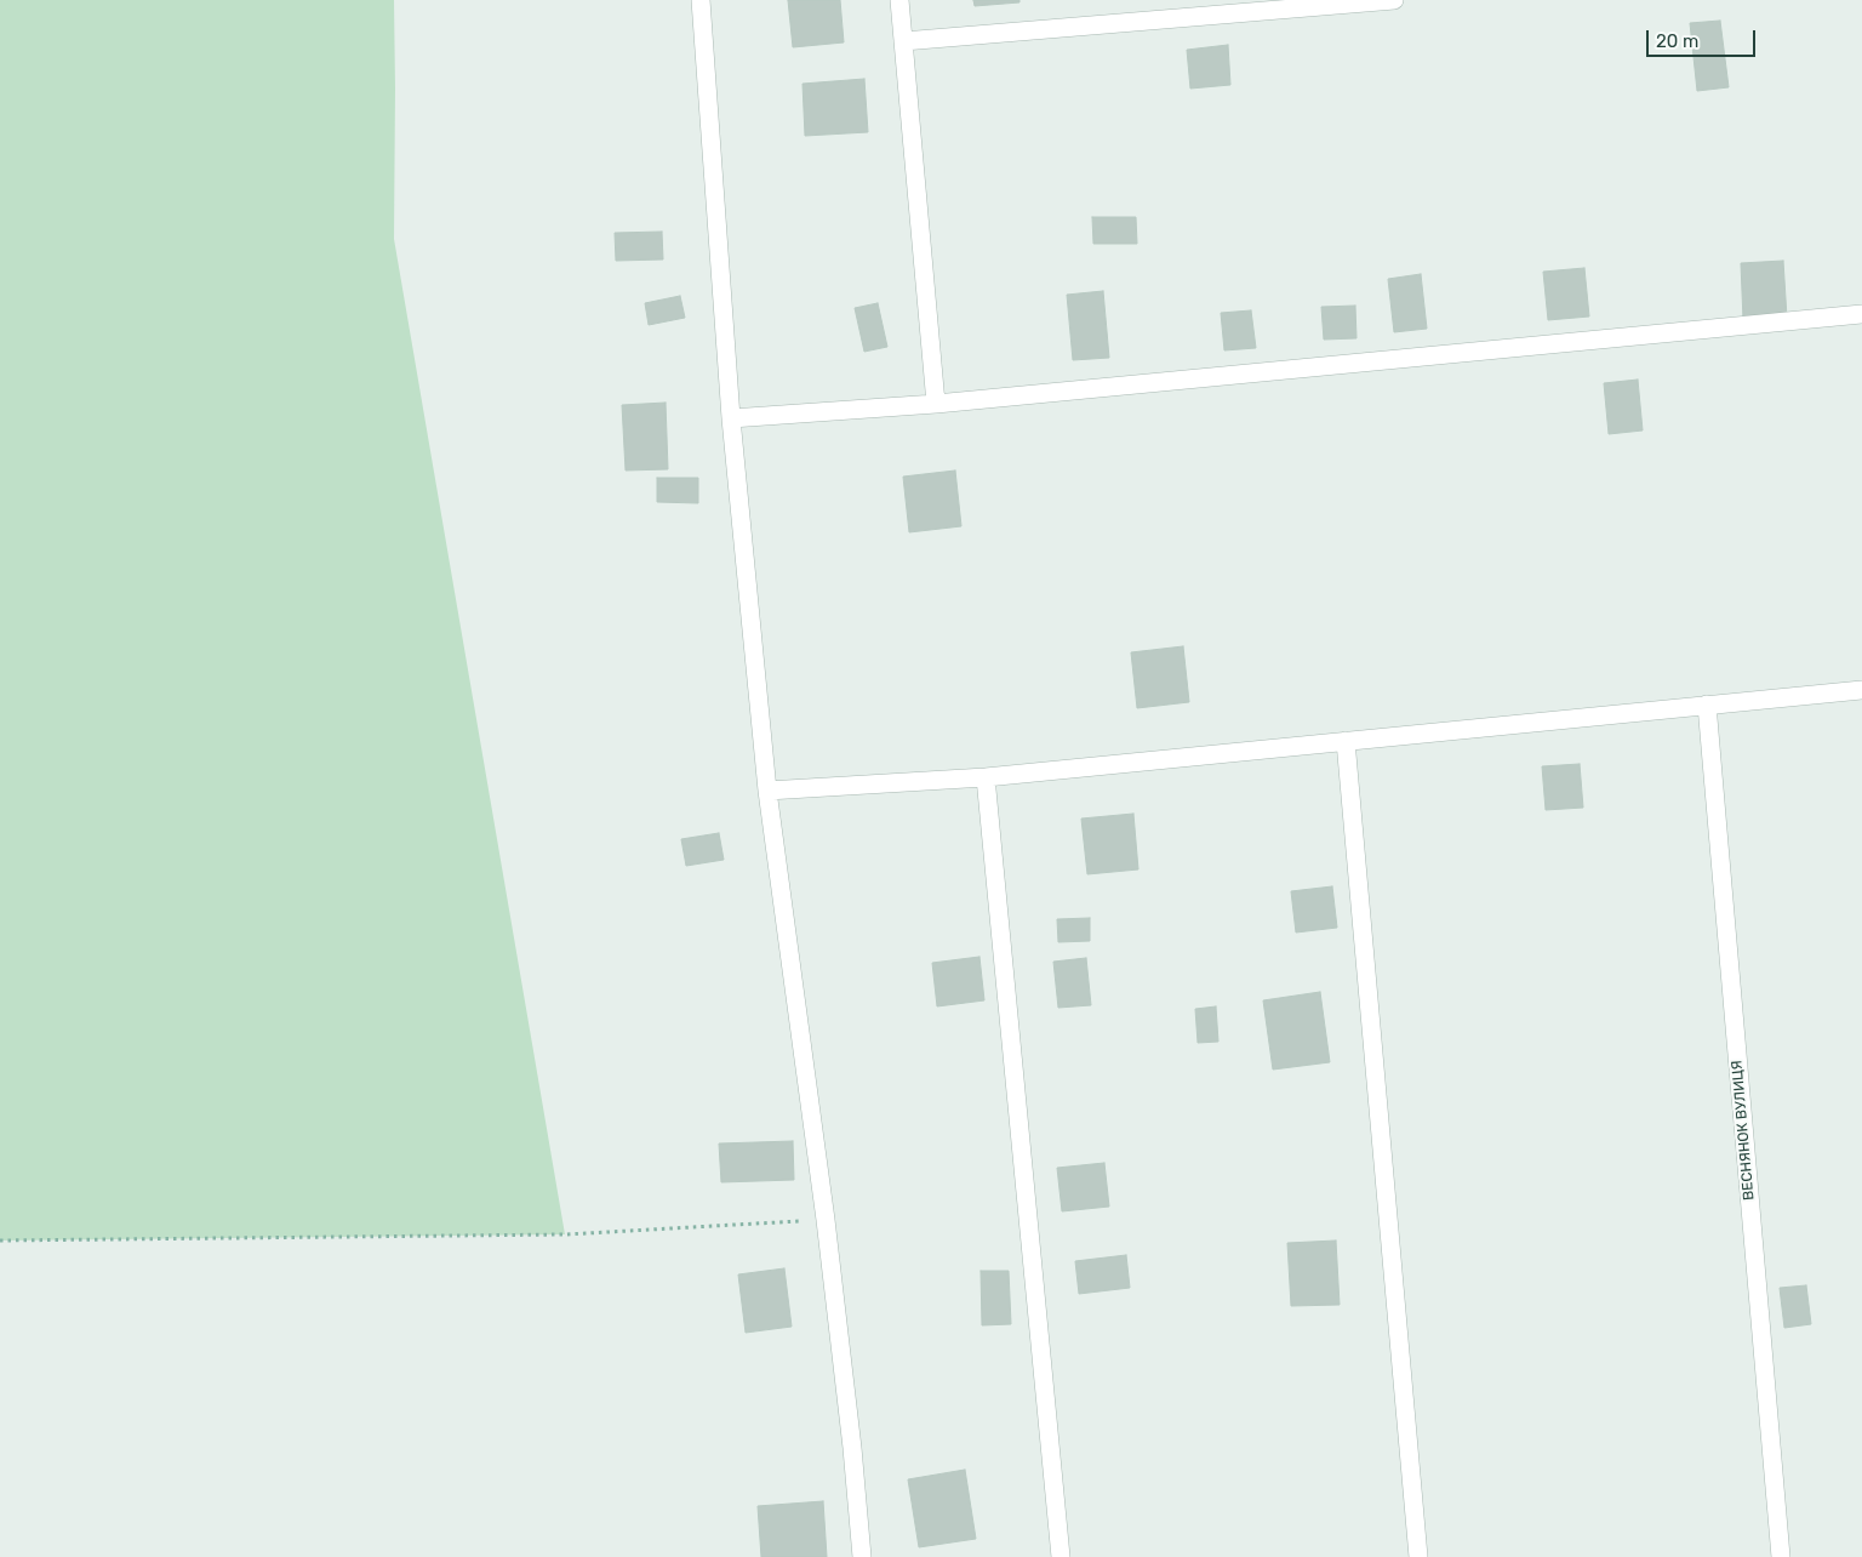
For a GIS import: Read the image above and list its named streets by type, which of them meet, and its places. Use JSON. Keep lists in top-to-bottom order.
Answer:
{
  "streets": {
    "street": ["ВЕСНЯНОК ВУЛИЦЯ"]
  },
  "scale_bar": "20 m"
}
